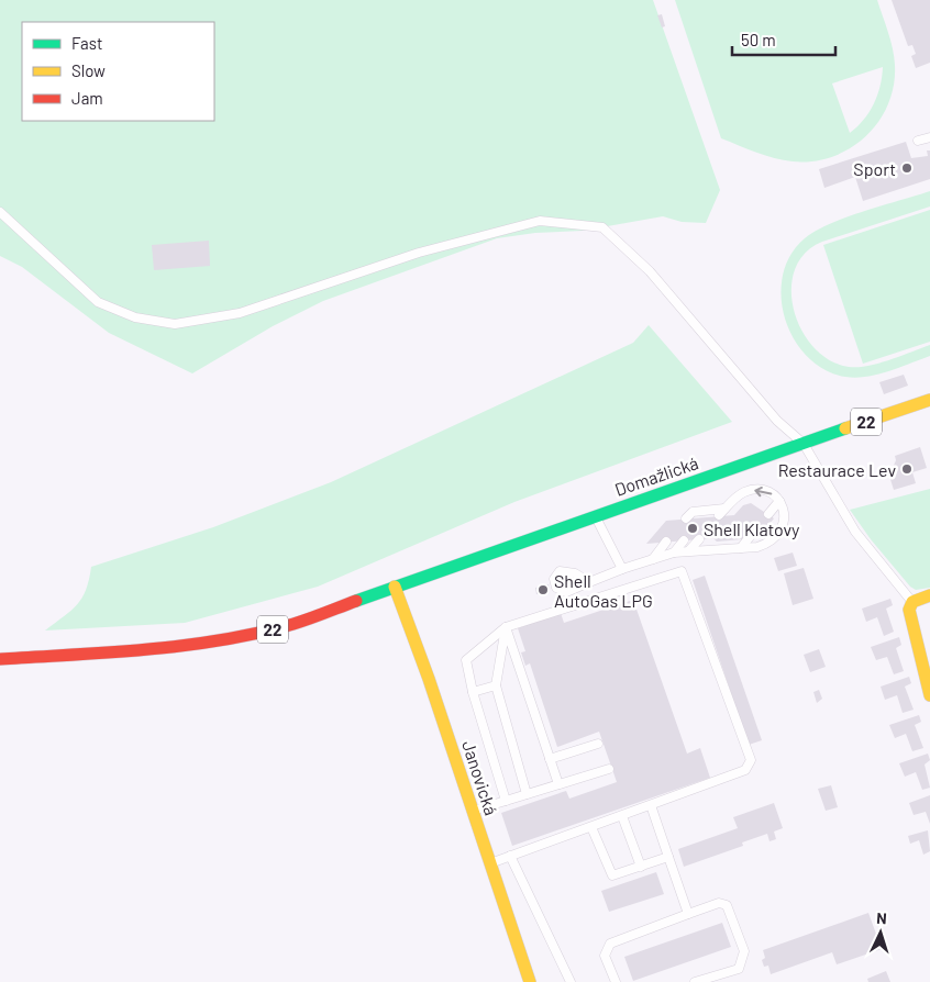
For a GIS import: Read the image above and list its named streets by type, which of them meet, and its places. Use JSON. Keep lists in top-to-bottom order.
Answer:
{
  "streets": {
    "main road": ["22", "Domažlická", "Janovická"]
  },
  "crossings": [
    ["22", "Domažlická"],
    ["22", "Janovická"],
    ["Domažlická", "Janovická"]
  ],
  "places": [
    "Sport",
    "Restaurace Lev",
    "Shell Klatovy",
    "Shell AutoGas LPG"
  ],
  "legend": ["Fast", "Slow", "Jam"],
  "scale_bar": "50 m",
  "north": "top"
}
